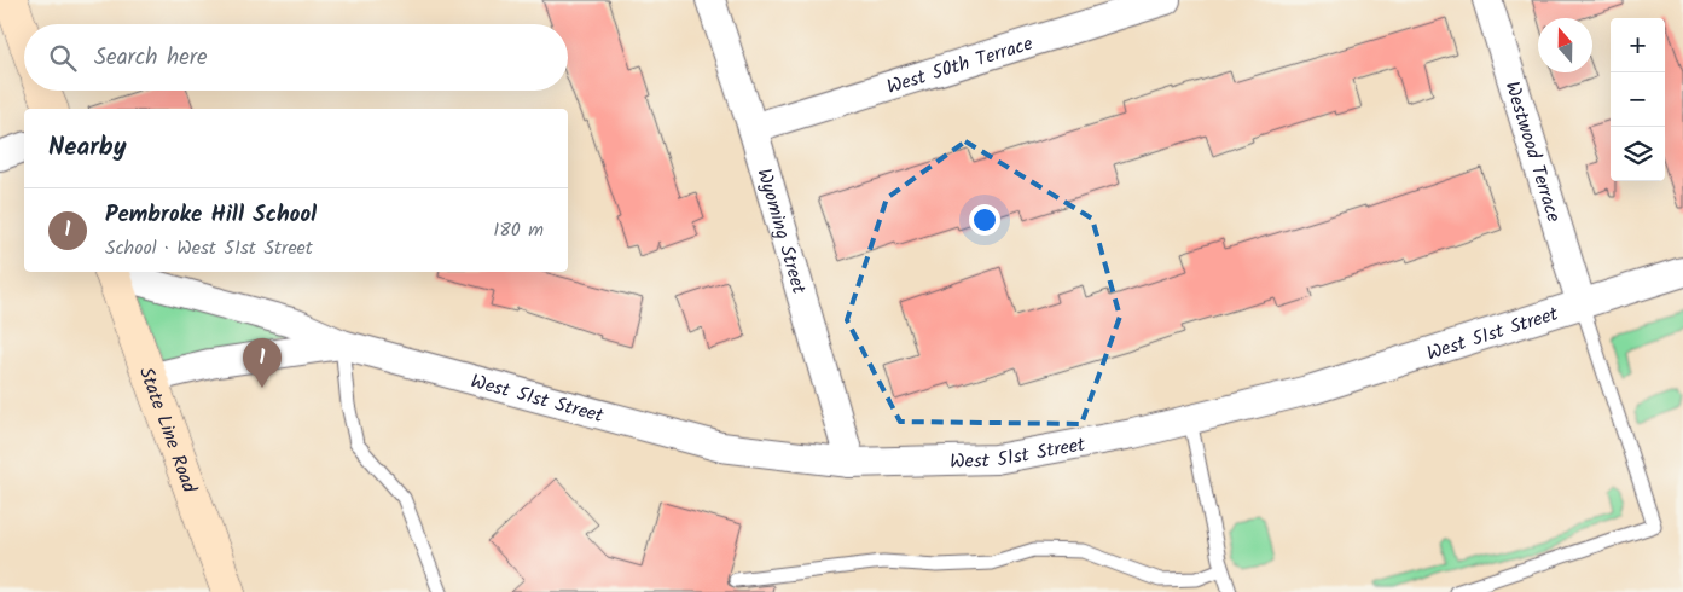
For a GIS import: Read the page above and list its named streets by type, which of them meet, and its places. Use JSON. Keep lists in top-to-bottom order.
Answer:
{
  "streets": {
    "street": [
      "West 50th Terrace",
      "Westwood Terrace",
      "Wyoming Street",
      "West 51st Street",
      "State Line Road"
    ]
  },
  "crossings": [
    ["West 50th Terrace", "Wyoming Street"],
    ["Westwood Terrace", "West 51st Street"],
    ["Wyoming Street", "West 51st Street"],
    ["West 51st Street", "State Line Road"]
  ],
  "north": "top",
  "page": {
    "map_buttons": ["+", "−"],
    "search": "Search here",
    "heading": "Nearby",
    "list": [
      {
        "mark": "1",
        "name": "Pembroke Hill School",
        "note": "School · West 51st Street",
        "value": "180 m"
      }
    ],
    "pins": "1"
  }
}
